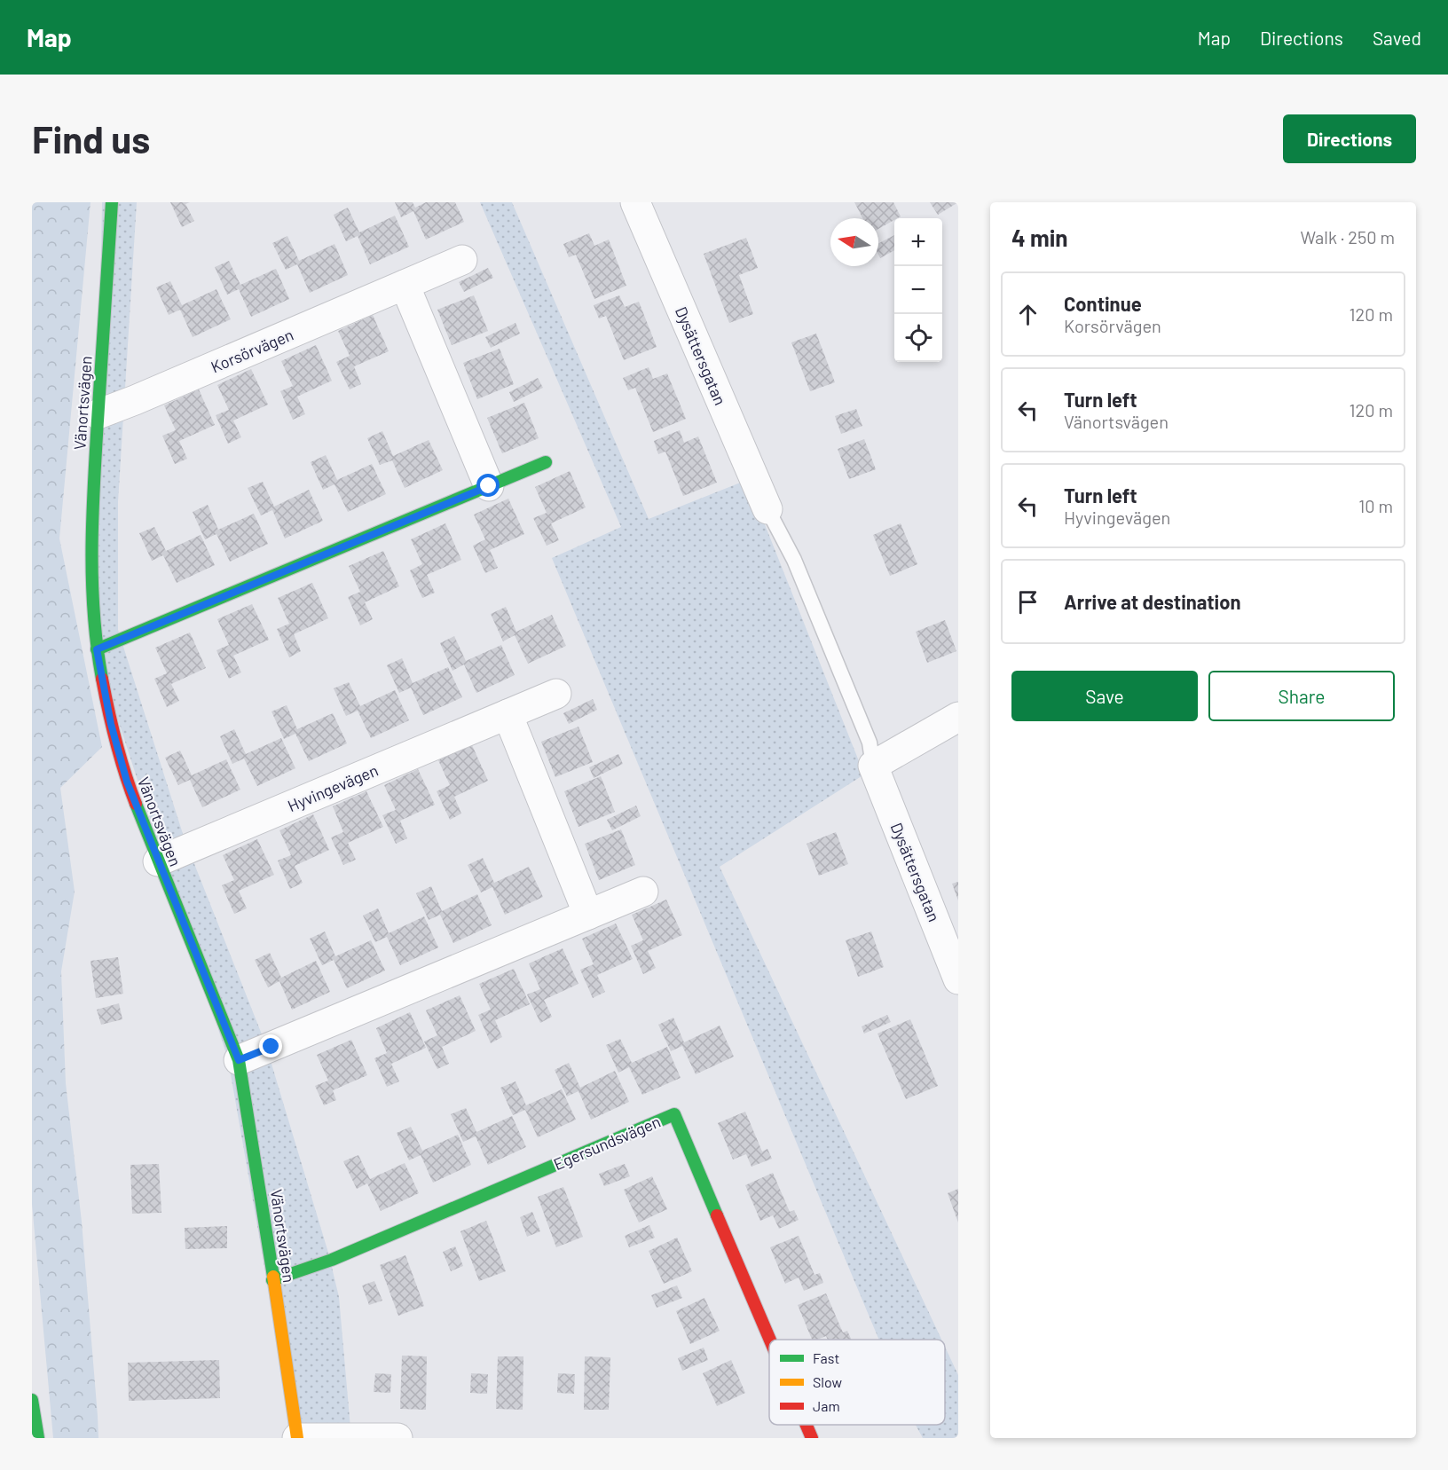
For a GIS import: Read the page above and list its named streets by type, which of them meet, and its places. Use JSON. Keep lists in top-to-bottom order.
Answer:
{
  "streets": {
    "street": [
      "Korsörvägen",
      "Dysättersgatan",
      "Vänortsvägen",
      "Hyvingevägen",
      "Egersundsvägen"
    ]
  },
  "crossings": [
    ["Korsörvägen", "Vänortsvägen"],
    ["Vänortsvägen", "Hyvingevägen"],
    ["Vänortsvägen", "Egersundsvägen"]
  ],
  "legend": ["Fast", "Slow", "Jam"],
  "north": "left",
  "page": {
    "header": "Map",
    "nav": ["Map", "Directions", "Saved"],
    "buttons": [
      "Directions",
      ["Save", "Share"]
    ],
    "title": "Find us",
    "heading": ["4 min", "Walk · 250 m"],
    "map_buttons": ["+", "−"],
    "list": [
      ["Continue", "Korsörvägen", "120 m"],
      ["Turn left", "Vänortsvägen", "120 m"],
      ["Turn left", "Hyvingevägen", "10 m"],
      "Arrive at destination"
    ]
  }
}
